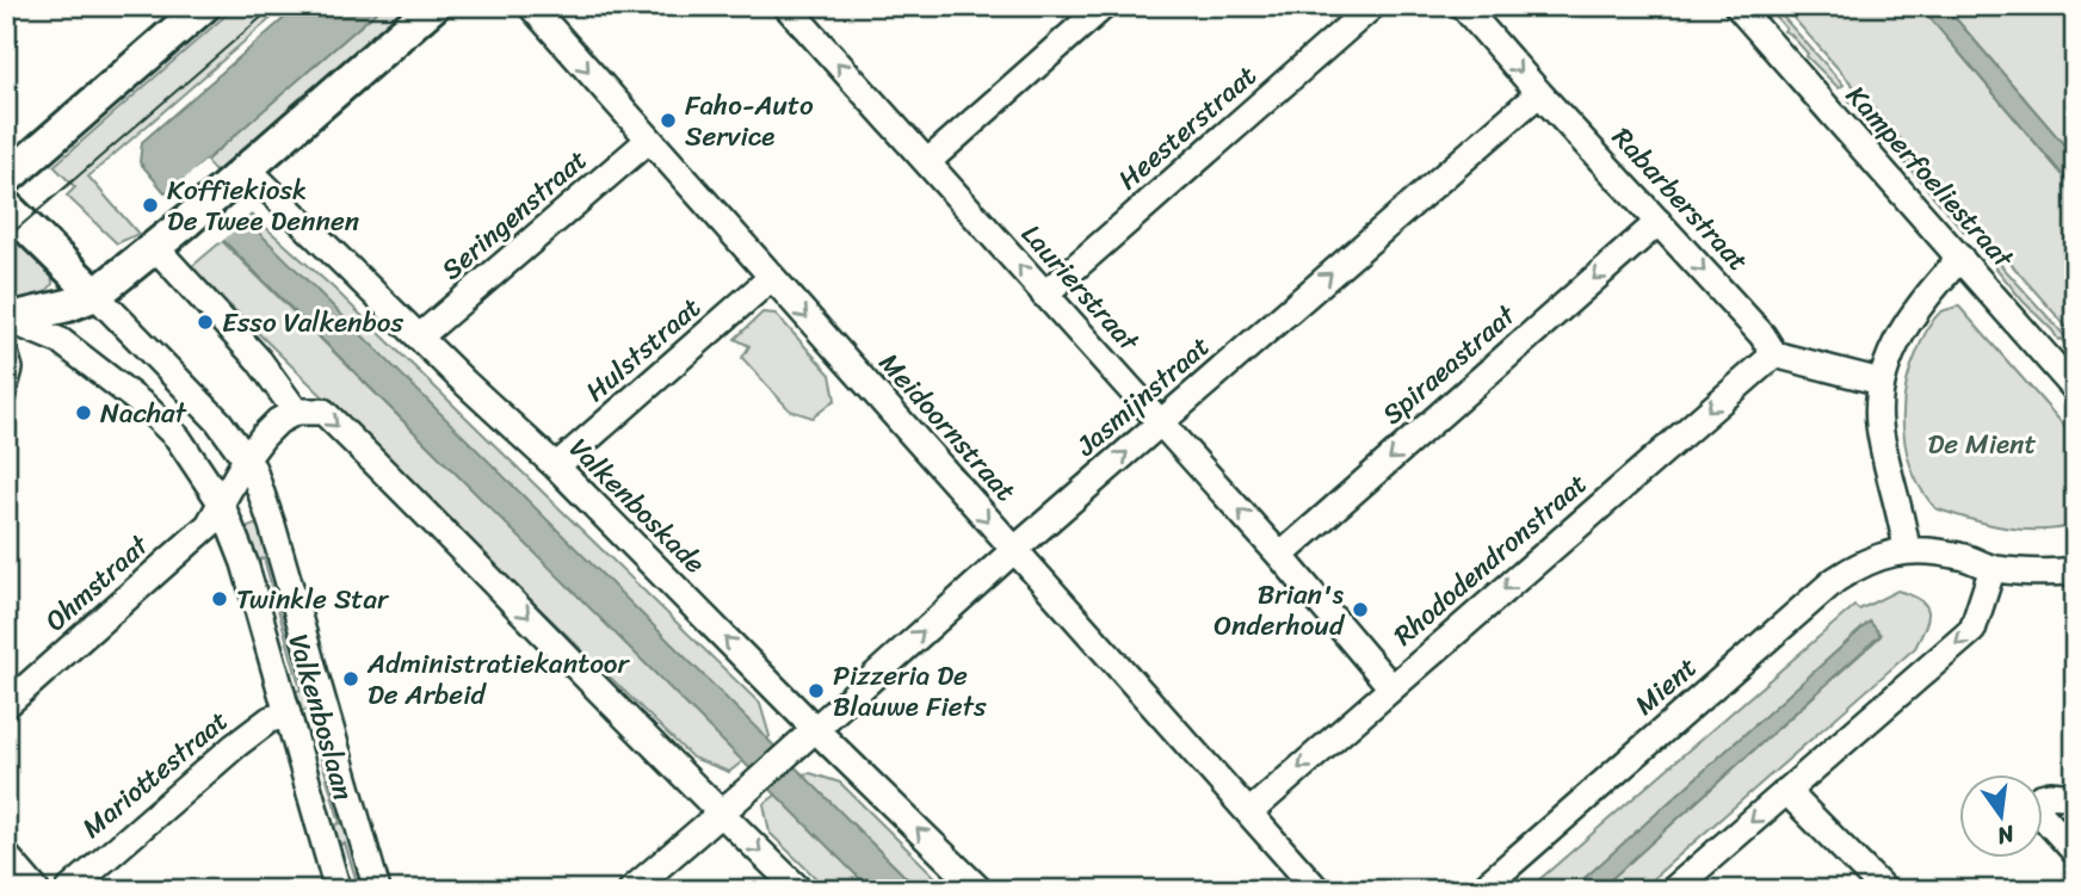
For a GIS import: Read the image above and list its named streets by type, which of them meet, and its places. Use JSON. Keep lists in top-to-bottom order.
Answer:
{
  "streets": {
    "street": [
      "Heesterstraat",
      "Kamperfoeliestraat",
      "Rabarberstraat",
      "Seringenstraat",
      "Laurierstraat",
      "Hulststraat",
      "Spiraeastraat",
      "Jasmijnstraat",
      "Meidoornstraat",
      "Valkenboskade",
      "Rhododendronstraat",
      "Ohmstraat",
      "Mient",
      "Valkenboslaan",
      "Mariottestraat"
    ]
  },
  "crossings": [
    ["Heesterstraat", "Laurierstraat"],
    ["Rabarberstraat", "Spiraeastraat"],
    ["Rabarberstraat", "Jasmijnstraat"],
    ["Rabarberstraat", "Rhododendronstraat"],
    ["Seringenstraat", "Meidoornstraat"],
    ["Seringenstraat", "Valkenboskade"],
    ["Laurierstraat", "Spiraeastraat"],
    ["Laurierstraat", "Jasmijnstraat"],
    ["Laurierstraat", "Rhododendronstraat"],
    ["Hulststraat", "Meidoornstraat"],
    ["Hulststraat", "Valkenboskade"],
    ["Jasmijnstraat", "Meidoornstraat"],
    ["Jasmijnstraat", "Valkenboskade"],
    ["Meidoornstraat", "Rhododendronstraat"],
    ["Ohmstraat", "Valkenboslaan"],
    ["Valkenboslaan", "Mariottestraat"]
  ],
  "one_way": [
    "Rabarberstraat",
    "Laurierstraat",
    "Spiraeastraat",
    "Jasmijnstraat",
    "Meidoornstraat",
    "Rhododendronstraat"
  ],
  "parks": ["De Mient"],
  "places": [
    "Faho-Auto Service",
    "Koffiekiosk De Twee Dennen",
    "Esso Valkenbos",
    "Nachat",
    "Twinkle Star",
    "Brian's Onderhoud",
    "Administratiekantoor De Arbeid",
    "Pizzeria De Blauwe Fiets"
  ],
  "north": "bottom"
}
